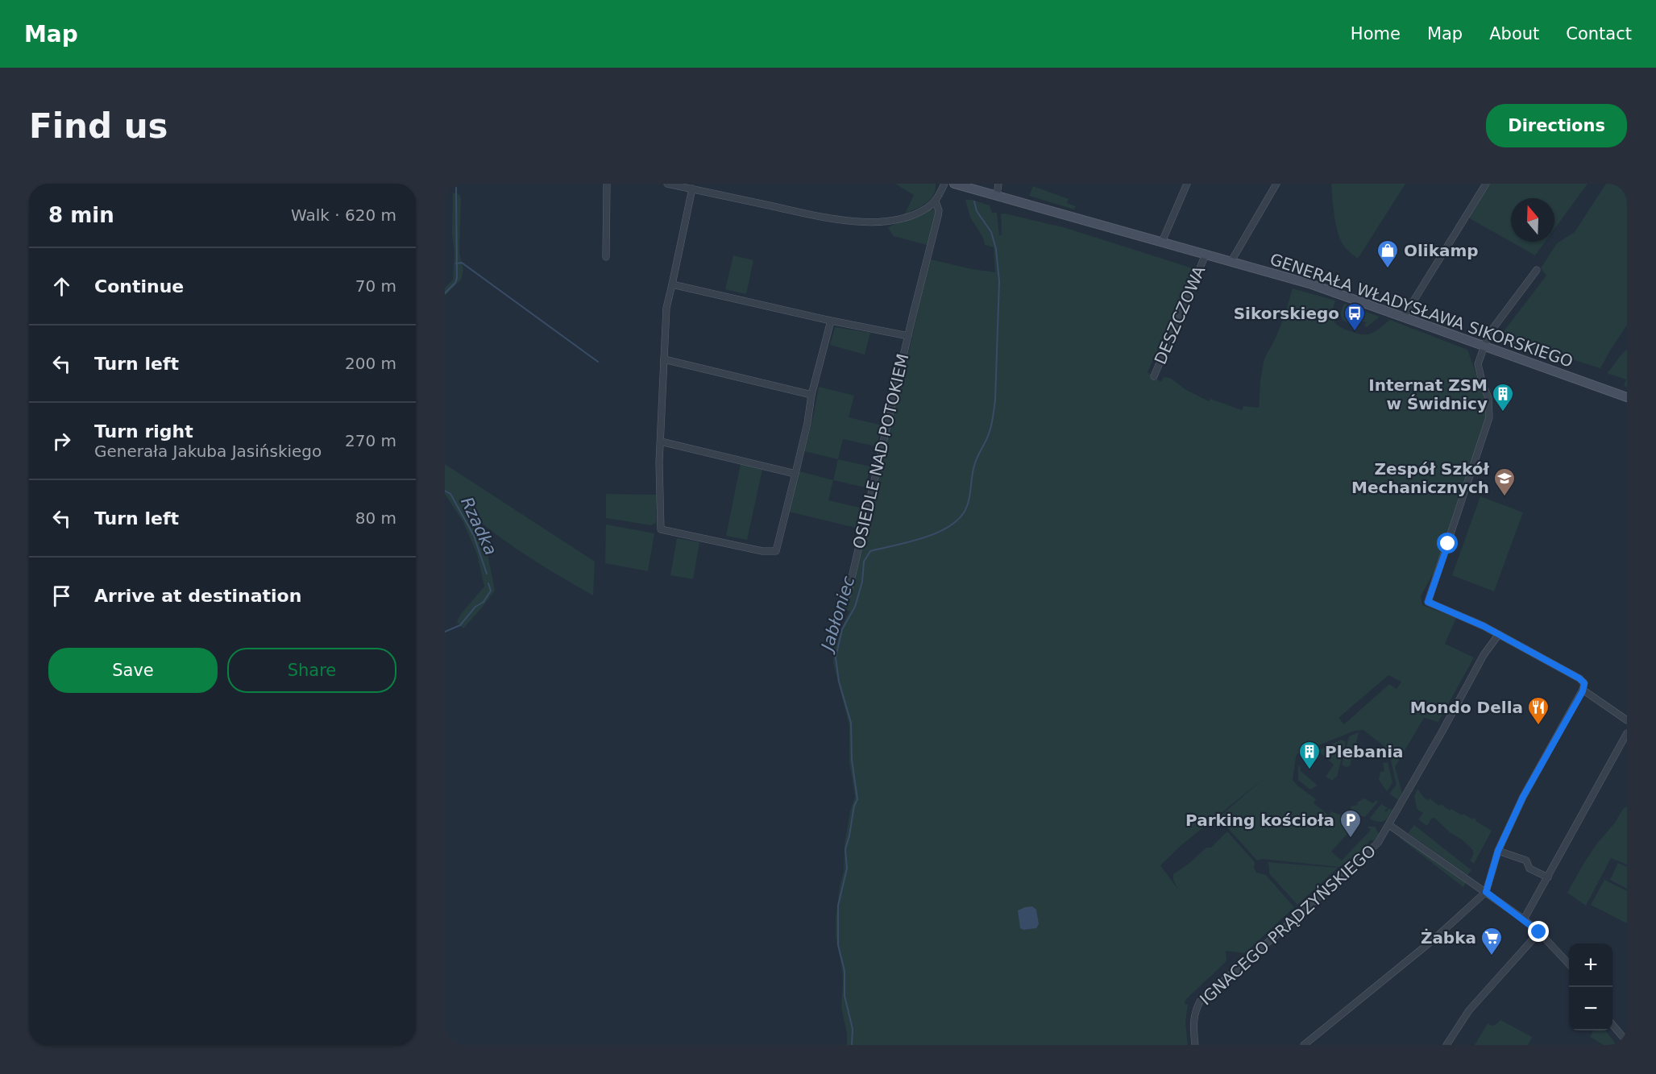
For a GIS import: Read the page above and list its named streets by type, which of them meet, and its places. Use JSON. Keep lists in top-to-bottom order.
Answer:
{
  "streets": {
    "street": [
      "GENERAŁA WŁADYSŁAWA SIKORSKIEGO",
      "DESZCZOWA",
      "OSIEDLE NAD POTOKIEM",
      "IGNACEGO PRĄDZYŃSKIEGO"
    ]
  },
  "crossings": [
    ["GENERAŁA WŁADYSŁAWA SIKORSKIEGO", "DESZCZOWA"]
  ],
  "water": ["Rzadka", "Jabłoniec"],
  "places": {
    "shop": ["Olikamp"],
    "bus stop": ["Sikorskiego"],
    "building": ["Internat ZSM w Świdnicy", "Plebania"],
    "school or university": ["Zespół Szkół Mechanicznych"],
    "restaurant": ["Mondo Della"],
    "parking": ["Parking kościoła"],
    "supermarket": ["Żabka"]
  },
  "north": "top",
  "page": {
    "header": "Map",
    "nav": [
      "Home",
      "Map",
      "About",
      "Contact"
    ],
    "buttons": [
      "Directions",
      ["Save", "Share"]
    ],
    "title": "Find us",
    "heading": ["8 min", "Walk · 620 m"],
    "list": [
      ["Continue", "70 m"],
      ["Turn left", "200 m"],
      ["Turn right", "Generała Jakuba Jasińskiego", "270 m"],
      ["Turn left", "80 m"],
      "Arrive at destination"
    ],
    "map_buttons": ["+", "−"]
  }
}
